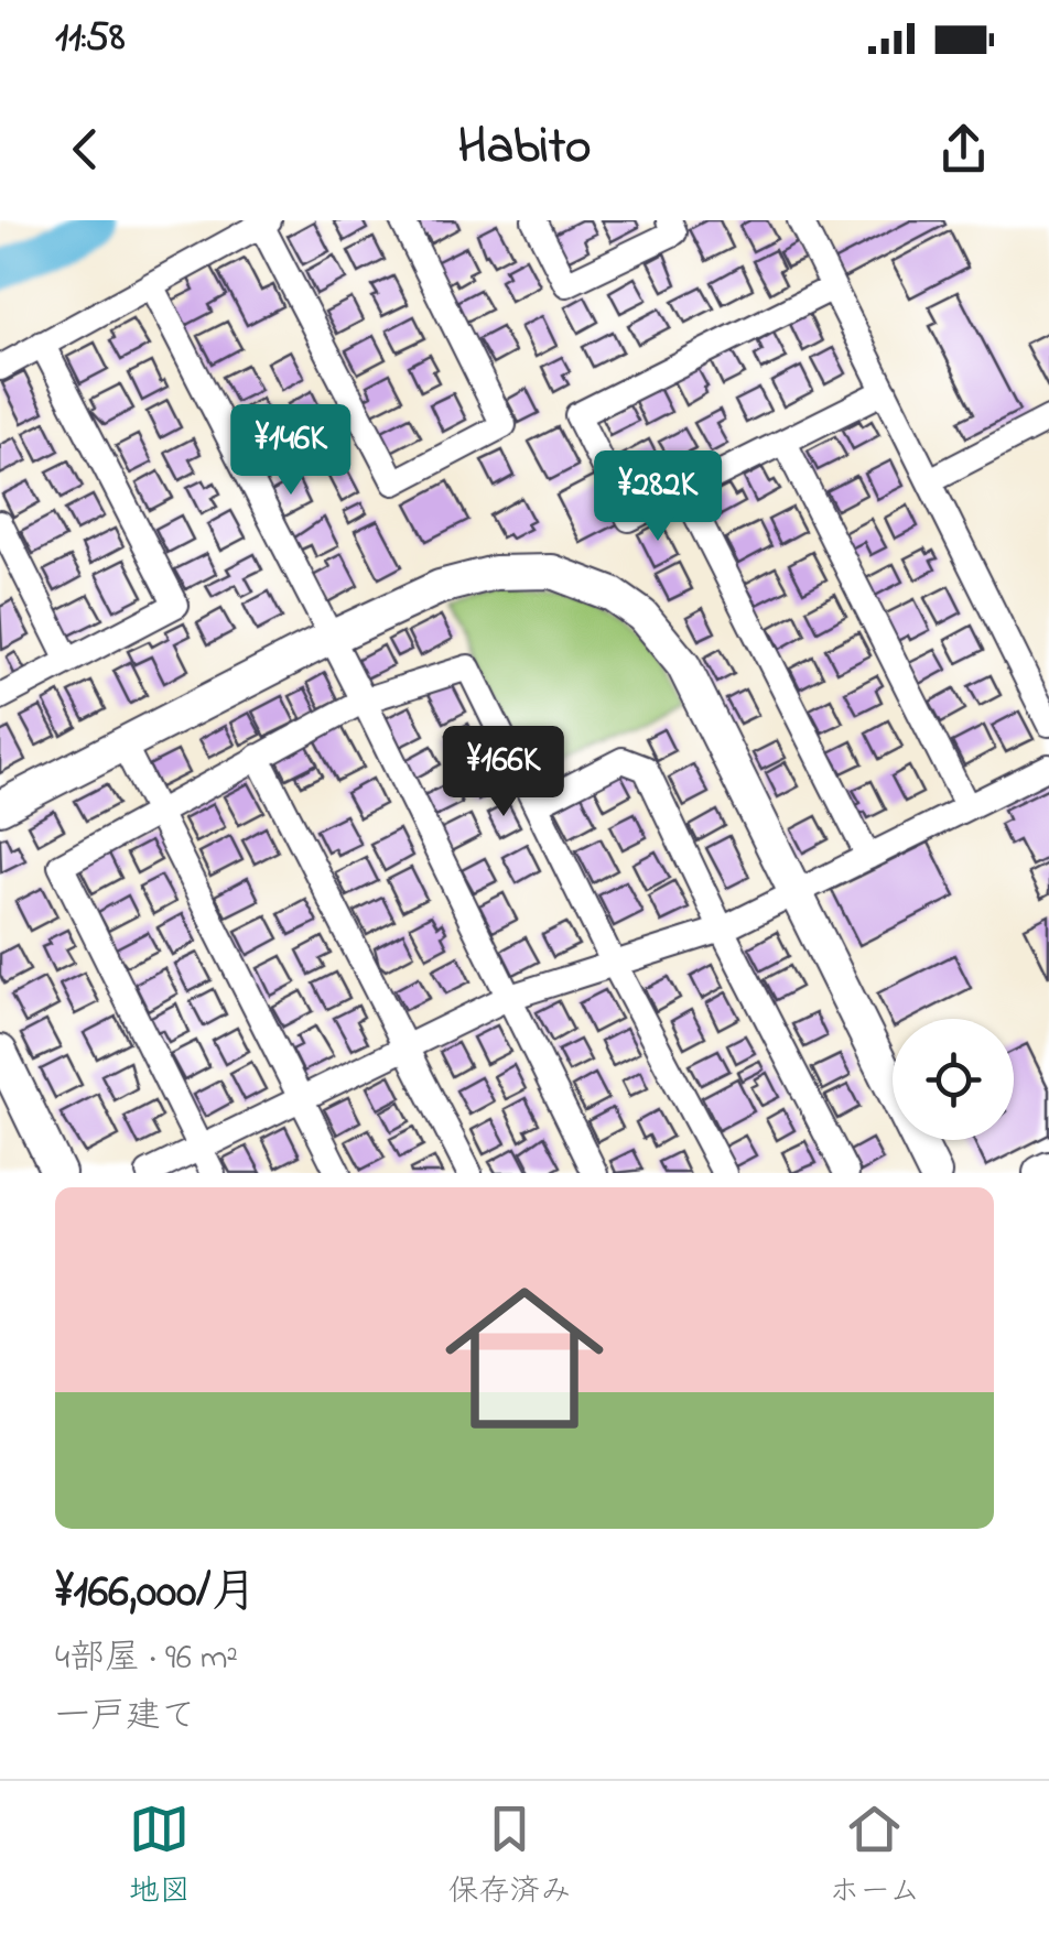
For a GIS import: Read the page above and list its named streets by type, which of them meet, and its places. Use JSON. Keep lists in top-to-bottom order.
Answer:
{
  "page": {
    "status": "11:58",
    "header": "Habito",
    "price": ["¥146K", "¥282K", "¥166K"],
    "list": [
      {
        "name": "¥166,000/月",
        "note": "4部屋 · 96 m² · 一戸建て"
      }
    ],
    "tabs": ["地図", "保存済み", "ホーム"]
  }
}
